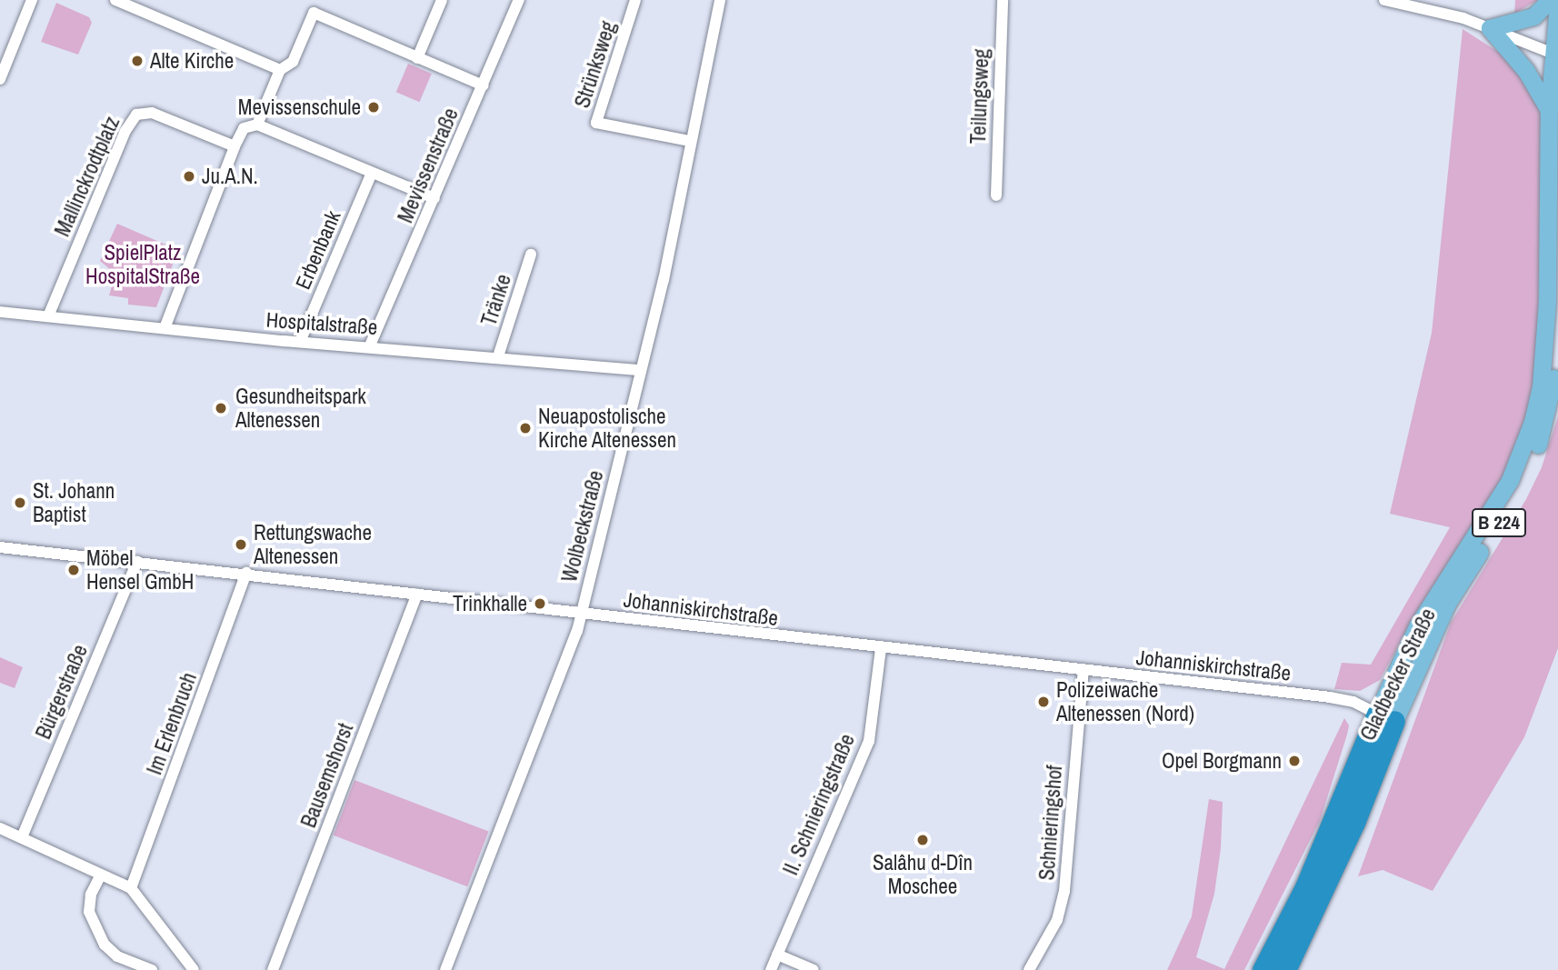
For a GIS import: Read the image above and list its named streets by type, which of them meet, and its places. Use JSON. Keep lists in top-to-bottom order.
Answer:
{
  "streets": {
    "highway": ["B 224", "Gladbecker Straße"],
    "street": [
      "Strünksweg",
      "Teilungsweg",
      "Mevissenstraße",
      "Mallinckrodtplatz",
      "Erbenbank",
      "Tränke",
      "Hospitalstraße",
      "Wolbeckstraße",
      "Johanniskirchstraße",
      "Bürgerstraße",
      "Im Erlenbruch",
      "Bausemshorst",
      "II. Schnieringstraße",
      "Schnieringshof"
    ]
  },
  "crossings": [
    ["Strünksweg", "Wolbeckstraße"],
    ["Mevissenstraße", "Hospitalstraße"],
    ["Mallinckrodtplatz", "Hospitalstraße"],
    ["Erbenbank", "Hospitalstraße"],
    ["Tränke", "Hospitalstraße"],
    ["Hospitalstraße", "Wolbeckstraße"],
    ["Wolbeckstraße", "Johanniskirchstraße"],
    ["Johanniskirchstraße", "Gladbecker Straße"],
    ["Johanniskirchstraße", "Bürgerstraße"],
    ["Johanniskirchstraße", "Im Erlenbruch"],
    ["Johanniskirchstraße", "Bausemshorst"],
    ["Johanniskirchstraße", "II. Schnieringstraße"],
    ["Johanniskirchstraße", "Schnieringshof"]
  ],
  "parks": ["SpielPlatz HospitalStraße"],
  "places": [
    "Alte Kirche",
    "Mevissenschule",
    "Ju.A.N.",
    "Gesundheitspark Altenessen",
    "Neuapostolische Kirche Altenessen",
    "St. Johann Baptist",
    "Rettungswache Altenessen",
    "Möbel Hensel GmbH",
    "Trinkhalle",
    "Polizeiwache Altenessen (Nord)",
    "Opel Borgmann",
    "Salâhu d-Dîn Moschee"
  ]
}
